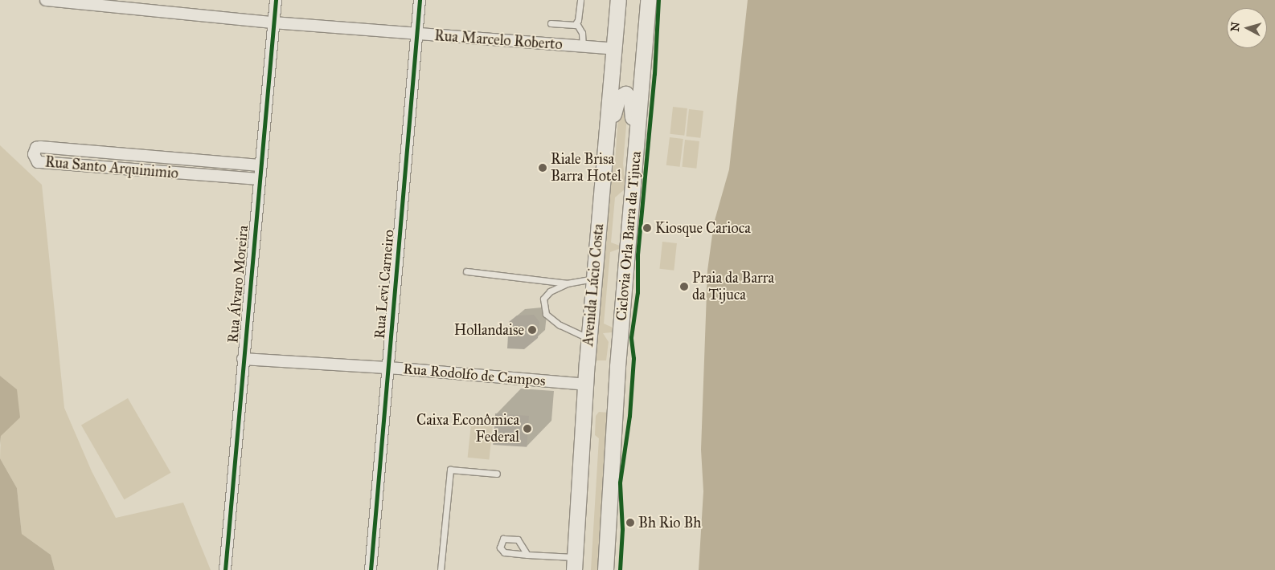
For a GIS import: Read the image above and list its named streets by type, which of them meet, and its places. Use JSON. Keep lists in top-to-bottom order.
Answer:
{
  "streets": {
    "main road": ["Avenida Lúcio Costa"],
    "street": [
      "Rua Marcelo Roberto",
      "Rua Santo Arquinimio",
      "Rua Álvaro Moreira",
      "Rua Levi Carneiro",
      "Rua Rodolfo de Campos"
    ],
    "cycle path": ["Ciclovia Orla Barra da Tijuca"]
  },
  "crossings": [
    ["Rua Marcelo Roberto", "Rua Álvaro Moreira"],
    ["Rua Marcelo Roberto", "Rua Levi Carneiro"],
    ["Rua Marcelo Roberto", "Avenida Lúcio Costa"],
    ["Rua Santo Arquinimio", "Rua Álvaro Moreira"],
    ["Rua Álvaro Moreira", "Rua Rodolfo de Campos"],
    ["Rua Levi Carneiro", "Rua Rodolfo de Campos"],
    ["Avenida Lúcio Costa", "Rua Rodolfo de Campos"]
  ],
  "places": [
    "Riale Brisa Barra Hotel",
    "Kiosque Carioca",
    "Praia da Barra da Tijuca",
    "Hollandaise",
    "Caixa Econômica Federal",
    "Bh Rio Bh"
  ],
  "north": "left"
}
